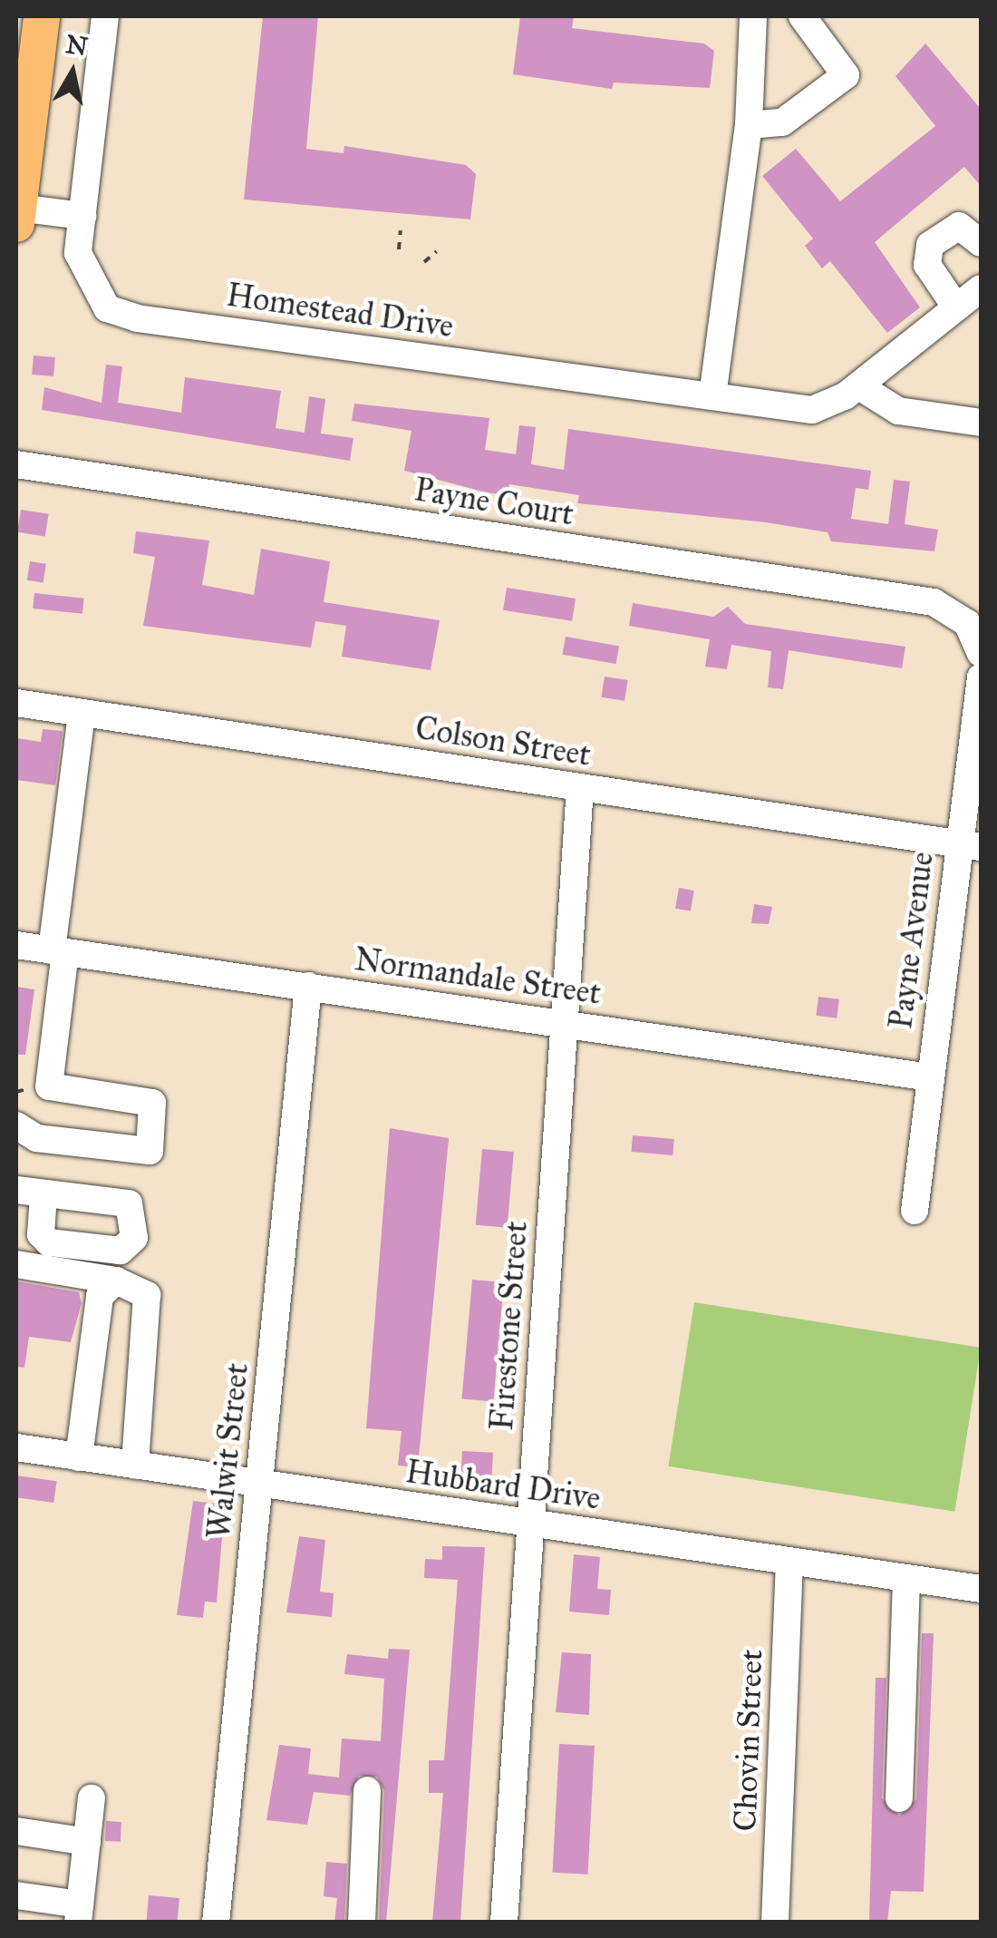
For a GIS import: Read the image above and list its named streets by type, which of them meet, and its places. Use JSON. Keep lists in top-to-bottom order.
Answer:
{
  "streets": {
    "street": [
      "Homestead Drive",
      "Payne Court",
      "Colson Street",
      "Payne Avenue",
      "Normandale Street",
      "Firestone Street",
      "Walwit Street",
      "Hubbard Drive",
      "Chovin Street"
    ]
  },
  "crossings": [
    ["Colson Street", "Payne Avenue"],
    ["Colson Street", "Firestone Street"],
    ["Payne Avenue", "Normandale Street"],
    ["Normandale Street", "Firestone Street"],
    ["Normandale Street", "Walwit Street"],
    ["Firestone Street", "Hubbard Drive"],
    ["Walwit Street", "Hubbard Drive"],
    ["Hubbard Drive", "Chovin Street"]
  ],
  "north": "top"
}
